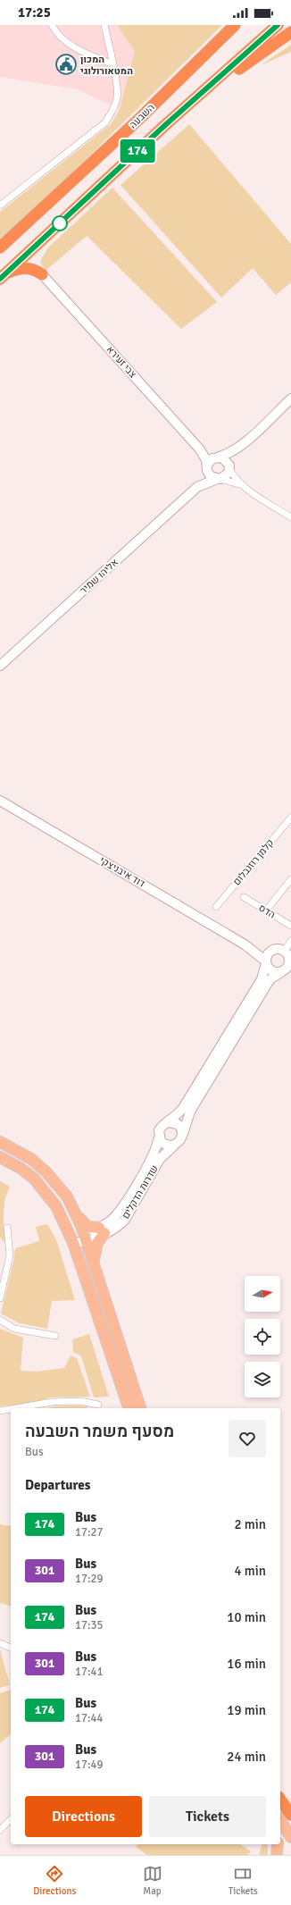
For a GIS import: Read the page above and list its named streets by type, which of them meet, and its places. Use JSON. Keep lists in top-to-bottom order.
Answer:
{
  "streets": {
    "highway": ["השבעה"],
    "street": [
      "צבי זעירא",
      "אליהו שמיר",
      "קלמן רוזנבלום",
      "דוד איבניצקי",
      "הדס",
      "שדרות הדקלים"
    ]
  },
  "crossings": [
    ["צבי זעירא", "אליהו שמיר"]
  ],
  "places": {
    "public building": ["המכון המטאורולוגי"]
  },
  "lines": ["bus line 174"],
  "north": "right",
  "page": {
    "status": "17:25",
    "on_map": "174",
    "heading": [
      ["מסעף משמר השבעה", "Bus"],
      "Departures"
    ],
    "list": [
      {
        "mark": "174",
        "name": "Bus",
        "note": "17:27",
        "value": "2 min"
      },
      {
        "mark": "301",
        "name": "Bus",
        "note": "17:29",
        "value": "4 min"
      },
      {
        "mark": "174",
        "name": "Bus",
        "note": "17:35",
        "value": "10 min"
      },
      {
        "mark": "301",
        "name": "Bus",
        "note": "17:41",
        "value": "16 min"
      },
      {
        "mark": "174",
        "name": "Bus",
        "note": "17:44",
        "value": "19 min"
      },
      {
        "mark": "301",
        "name": "Bus",
        "note": "17:49",
        "value": "24 min"
      }
    ],
    "buttons": ["Directions", "Tickets"],
    "tabs": ["Directions", "Map", "Tickets"]
  }
}
